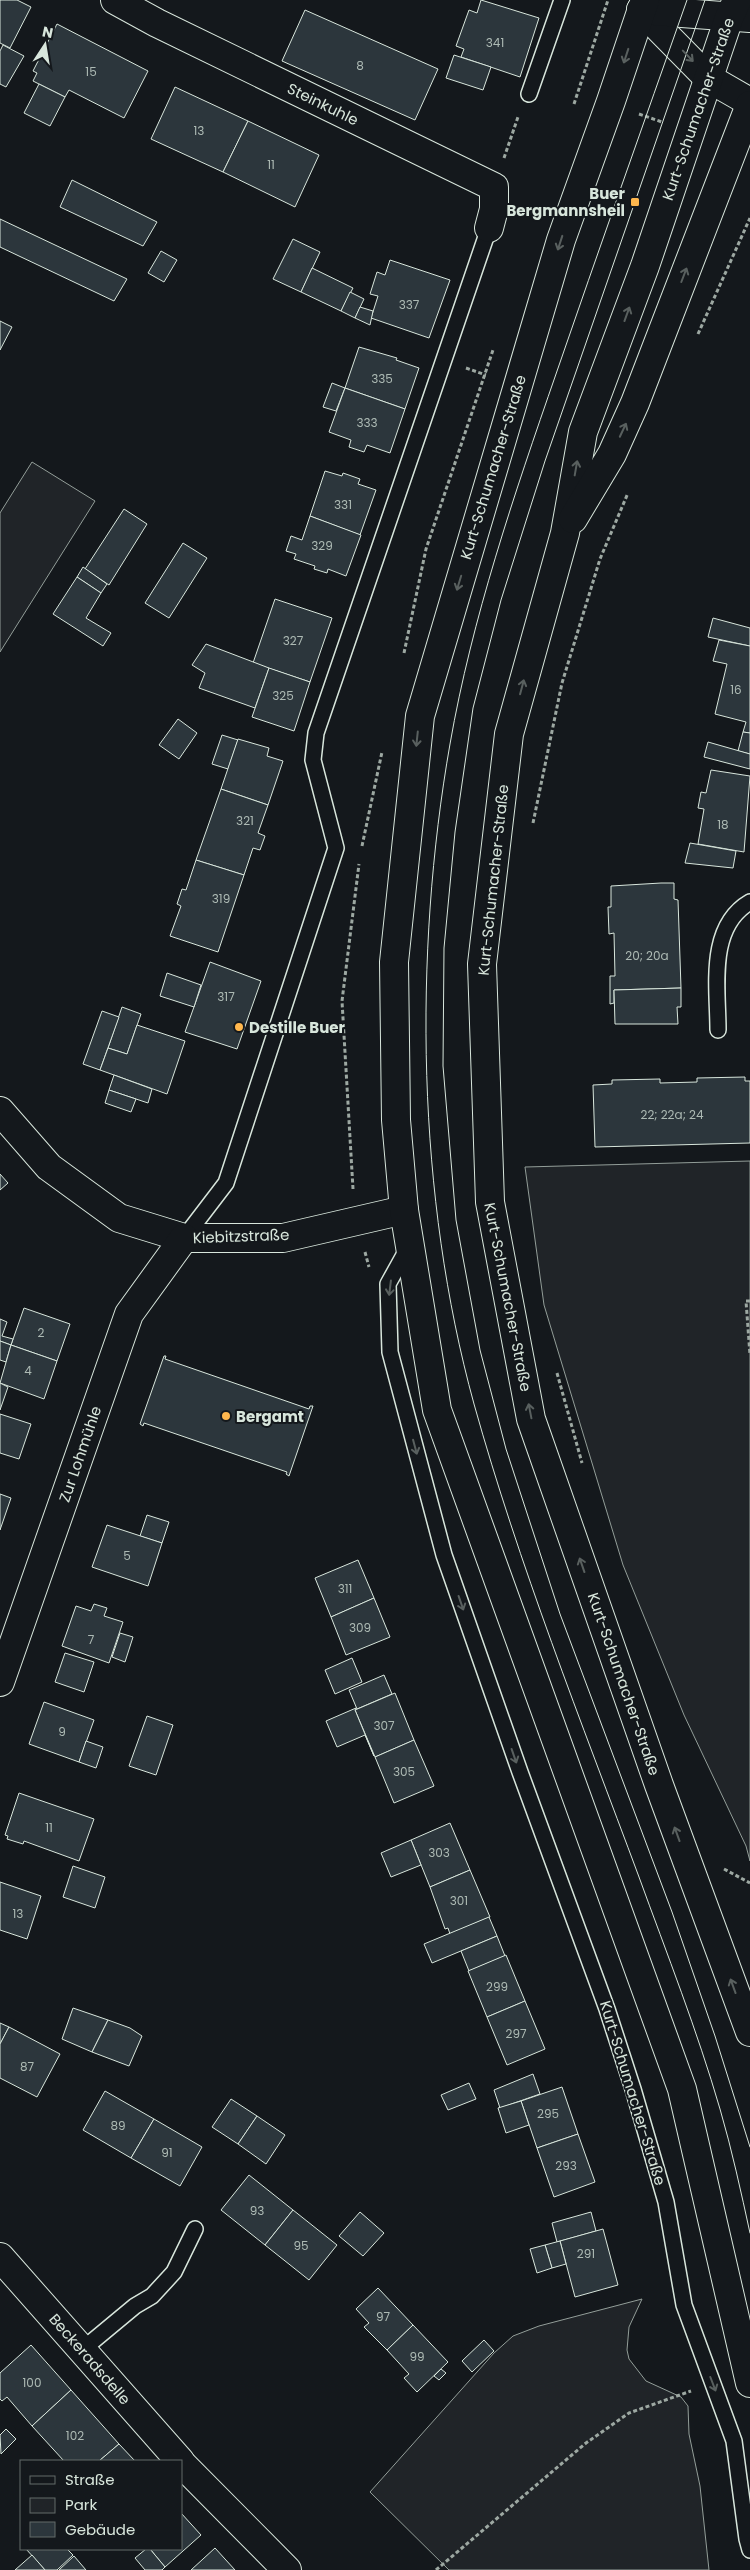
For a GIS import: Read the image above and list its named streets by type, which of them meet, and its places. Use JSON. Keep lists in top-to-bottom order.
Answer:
{
  "streets": {
    "main road": [
      "Steinkuhle",
      "Kurt-Schumacher-Straße",
      "Kiebitzstraße",
      "Zur Lohmühle",
      "Beckeradsdelle"
    ]
  },
  "crossings": [
    ["Kurt-Schumacher-Straße", "Kiebitzstraße"],
    ["Kiebitzstraße", "Zur Lohmühle"]
  ],
  "places": {
    "transit": ["Buer Bergmannsheil"],
    "other": ["Destille Buer", "Bergamt"]
  },
  "house_numbers": [
    "341",
    "8",
    "15",
    "13",
    "11",
    "337",
    "335",
    "333",
    "331",
    "329",
    "327",
    "16",
    "325",
    "321",
    "18",
    "319",
    "20; 20a",
    "317",
    "22; 22a; 24",
    "2",
    "4",
    "5",
    "311",
    "309",
    "7",
    "307",
    "9",
    "305",
    "11",
    "303",
    "301",
    "13",
    "299",
    "297",
    "87",
    "295",
    "89",
    "91",
    "293",
    "93",
    "95",
    "291",
    "97",
    "99",
    "100",
    "102"
  ],
  "legend": ["Straße", "Park", "Gebäude"],
  "north": "top"
}
